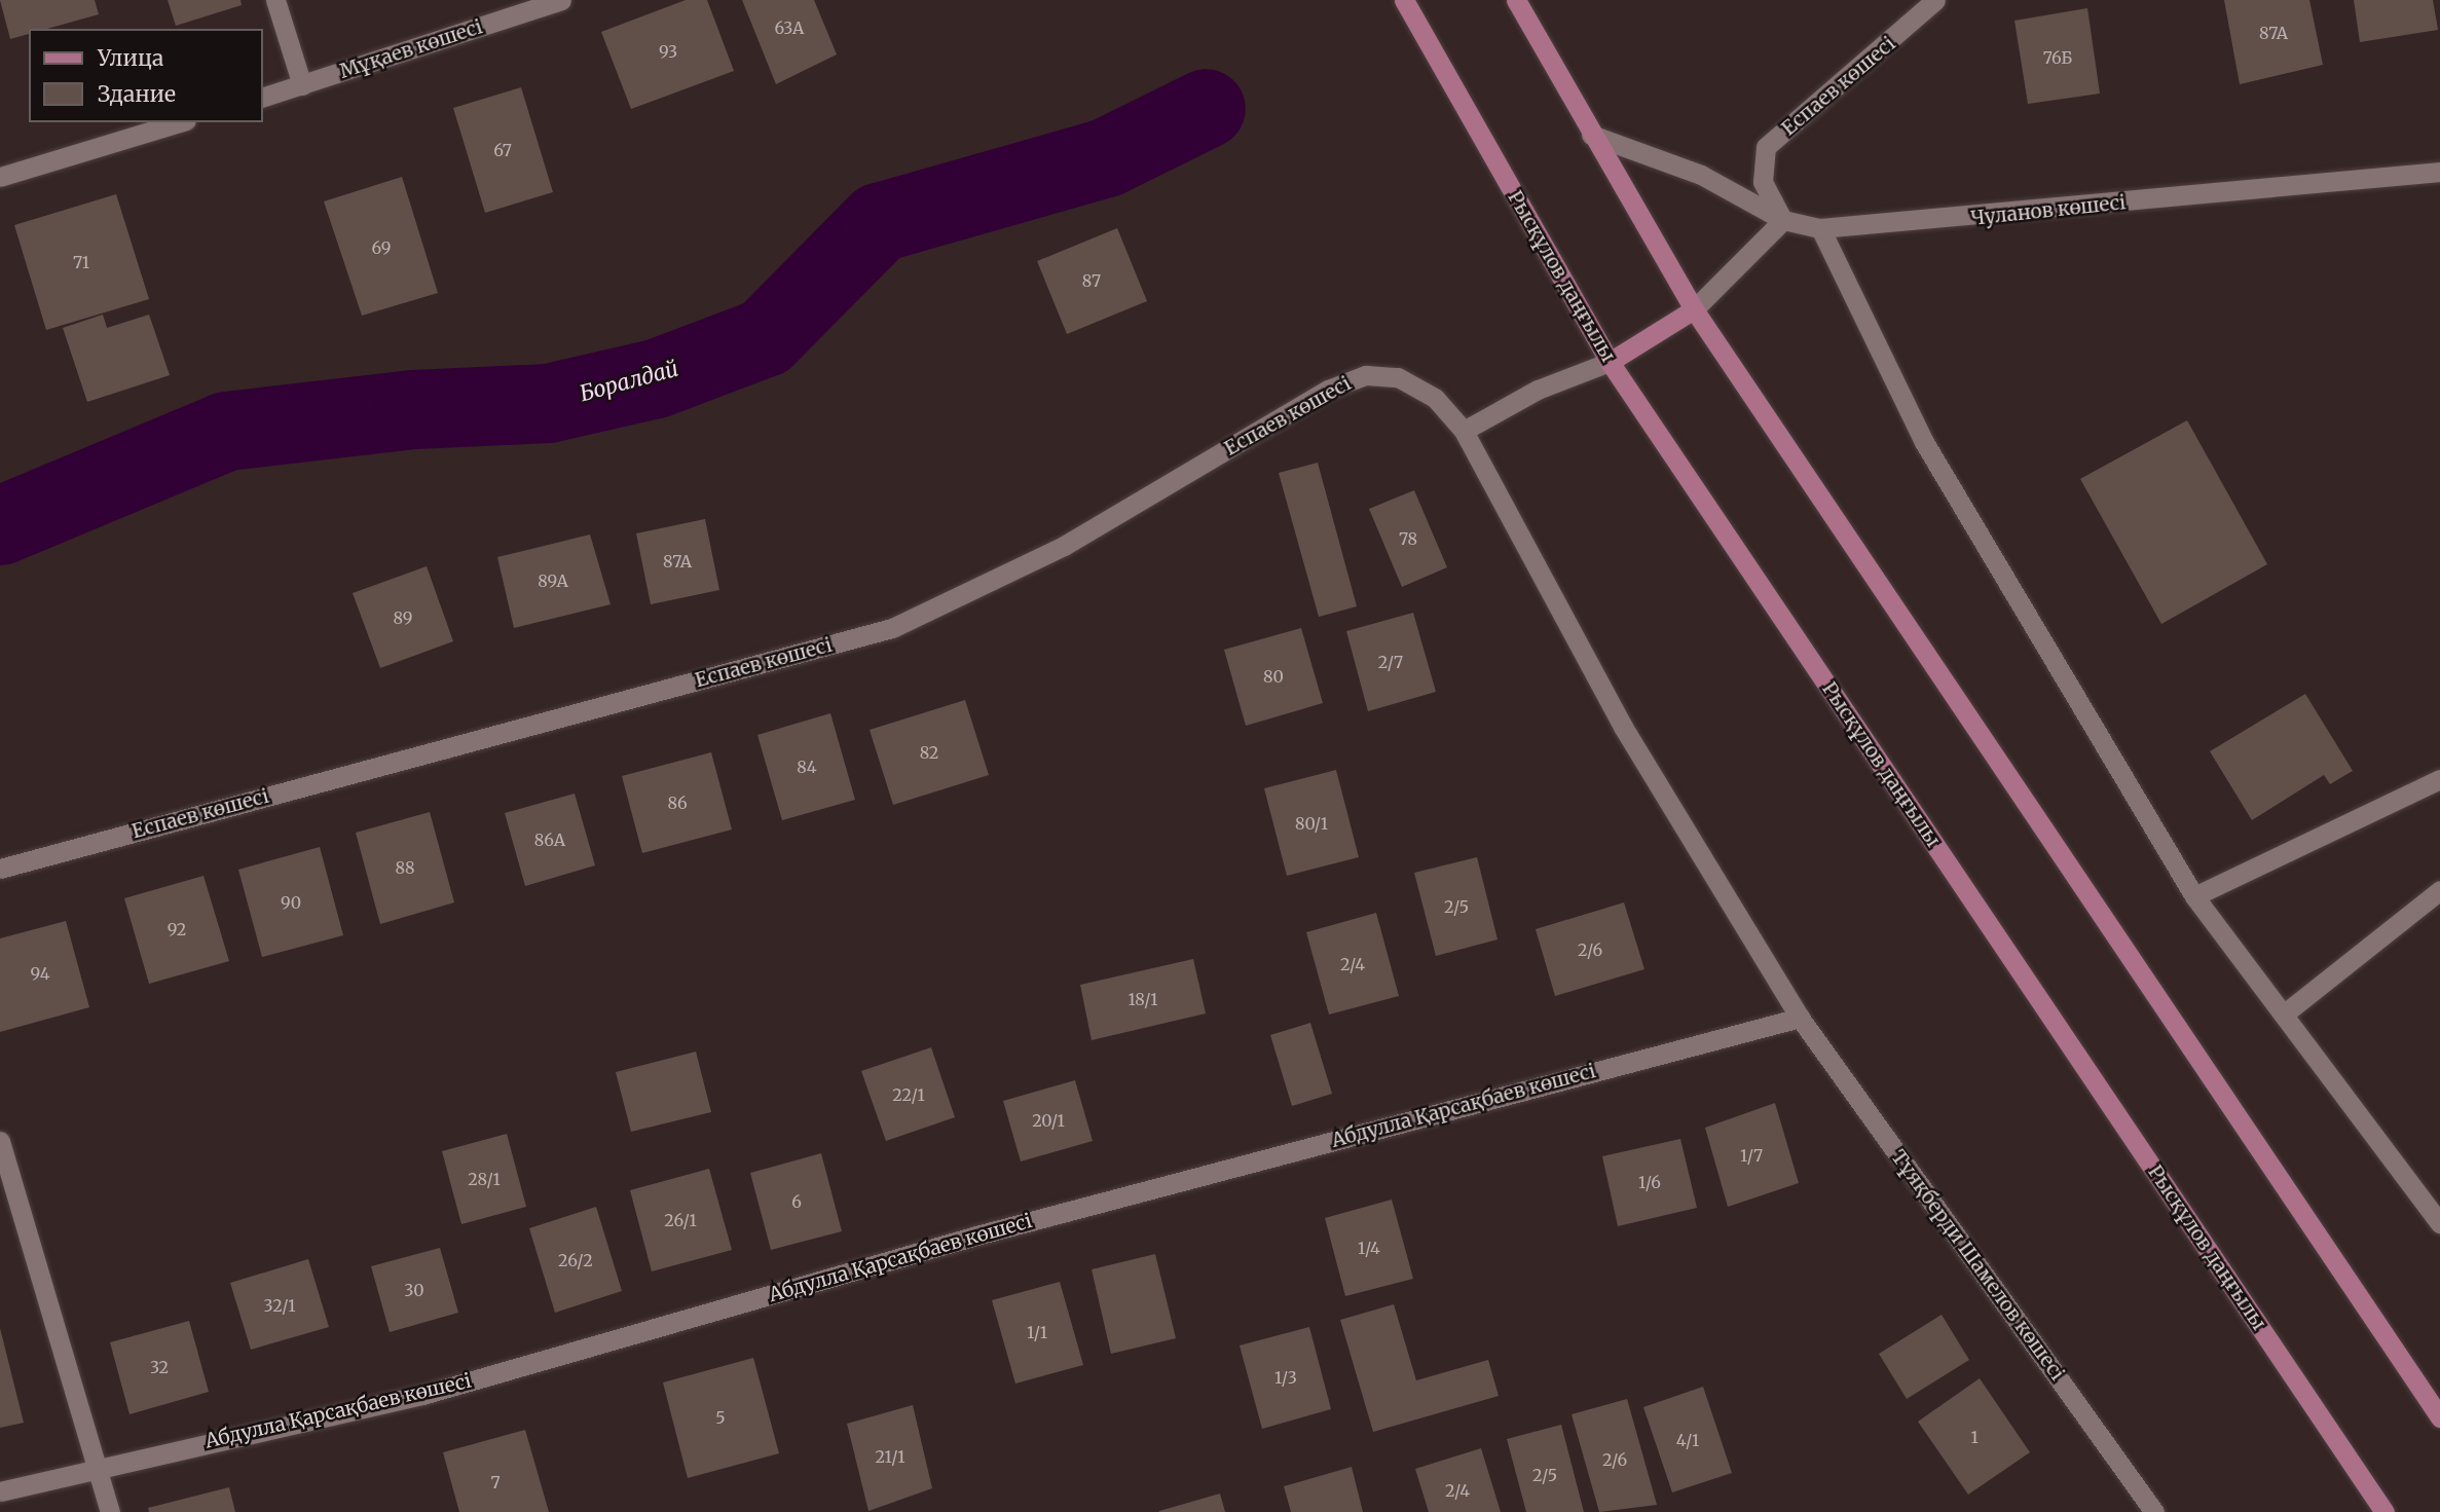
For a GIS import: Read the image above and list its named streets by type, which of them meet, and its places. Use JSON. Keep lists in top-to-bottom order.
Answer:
{
  "streets": {
    "main road": ["Рысқұлов даңғылы"],
    "street": [
      "Мұқаев көшесі",
      "Еспаев көшесі",
      "Чуланов көшесі",
      "Абдулла Қарсақбаев көшесі",
      "Тұяқберди Шамелов көшесі"
    ]
  },
  "crossings": [
    ["Еспаев көшесі", "Чуланов көшесі"],
    ["Еспаев көшесі", "Абдулла Қарсақбаев көшесі"],
    ["Еспаев көшесі", "Тұяқберди Шамелов көшесі"],
    ["Абдулла Қарсақбаев көшесі", "Тұяқберди Шамелов көшесі"]
  ],
  "water": ["Боралдай"],
  "house_numbers": [
    "63А",
    "87А",
    "93",
    "76Б",
    "67",
    "69",
    "71",
    "87",
    "78",
    "87А",
    "89А",
    "89",
    "2/7",
    "80",
    "82",
    "84",
    "86",
    "80/1",
    "86А",
    "88",
    "90",
    "2/5",
    "92",
    "2/6",
    "2/4",
    "94",
    "18/1",
    "22/1",
    "20/1",
    "1/7",
    "28/1",
    "1/6",
    "6",
    "26/1",
    "1/4",
    "26/2",
    "30",
    "32/1",
    "1/1",
    "32",
    "1/3",
    "5",
    "1",
    "4/1",
    "21/1",
    "2/6",
    "2/5",
    "7",
    "2/4"
  ],
  "legend": ["Улица", "Здание"]
}
